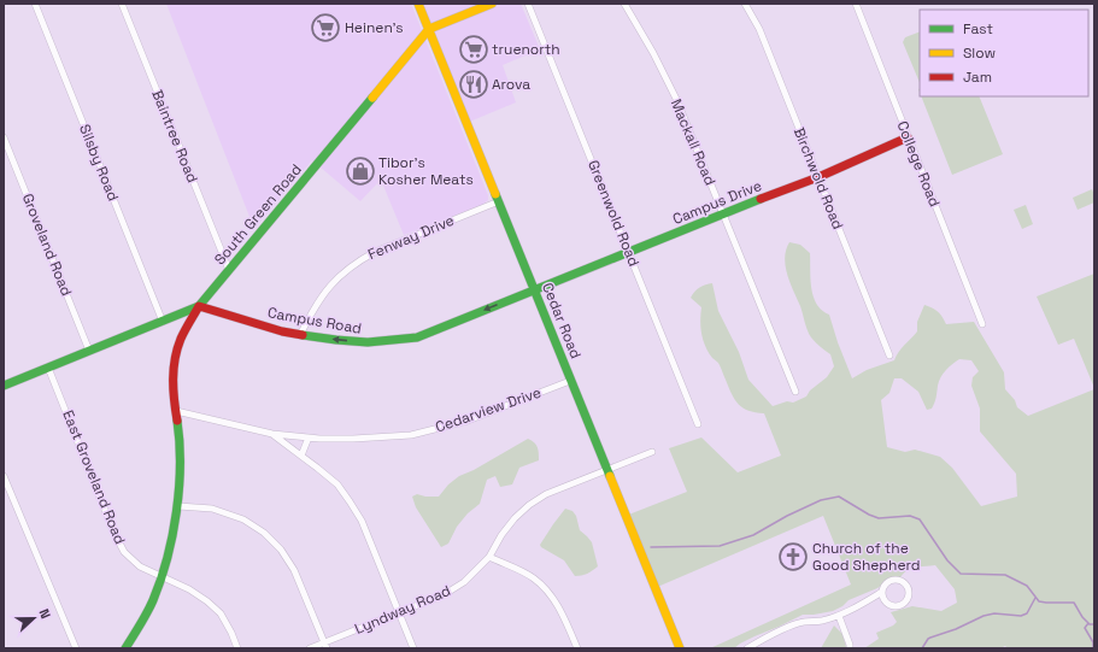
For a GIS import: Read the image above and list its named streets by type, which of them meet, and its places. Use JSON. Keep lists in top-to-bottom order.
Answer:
{
  "streets": {
    "main road": [
      "Campus Drive",
      "South Green Road",
      "Campus Road",
      "Cedar Road"
    ],
    "street": [
      "Baintree Road",
      "Mackall Road",
      "Silsby Road",
      "College Road",
      "Birchwold Road",
      "Greenwold Road",
      "Fenway Drive",
      "Groveland Road",
      "Cedarview Drive",
      "East Groveland Road",
      "Lyndway Road"
    ]
  },
  "crossings": [
    ["Baintree Road", "South Green Road"],
    ["Mackall Road", "Campus Drive"],
    ["Silsby Road", "South Green Road"],
    ["College Road", "Campus Drive"],
    ["Birchwold Road", "Campus Drive"],
    ["Campus Drive", "Greenwold Road"],
    ["Campus Drive", "Campus Road"],
    ["Campus Drive", "Cedar Road"],
    ["South Green Road", "Groveland Road"],
    ["South Green Road", "Campus Road"],
    ["South Green Road", "Cedar Road"],
    ["South Green Road", "East Groveland Road"],
    ["Fenway Drive", "Campus Road"],
    ["Fenway Drive", "Cedar Road"],
    ["Campus Road", "Cedar Road"],
    ["Cedar Road", "Cedarview Drive"],
    ["Cedar Road", "Lyndway Road"]
  ],
  "one_way": ["Campus Road"],
  "places": {
    "supermarket": ["Heinen's", "truenorth"],
    "restaurant": ["Arova"],
    "shop": ["Tibor's Kosher Meats"],
    "church": ["Church of the Good Shepherd"]
  },
  "legend": ["Fast", "Slow", "Jam"],
  "north": "right"
}
